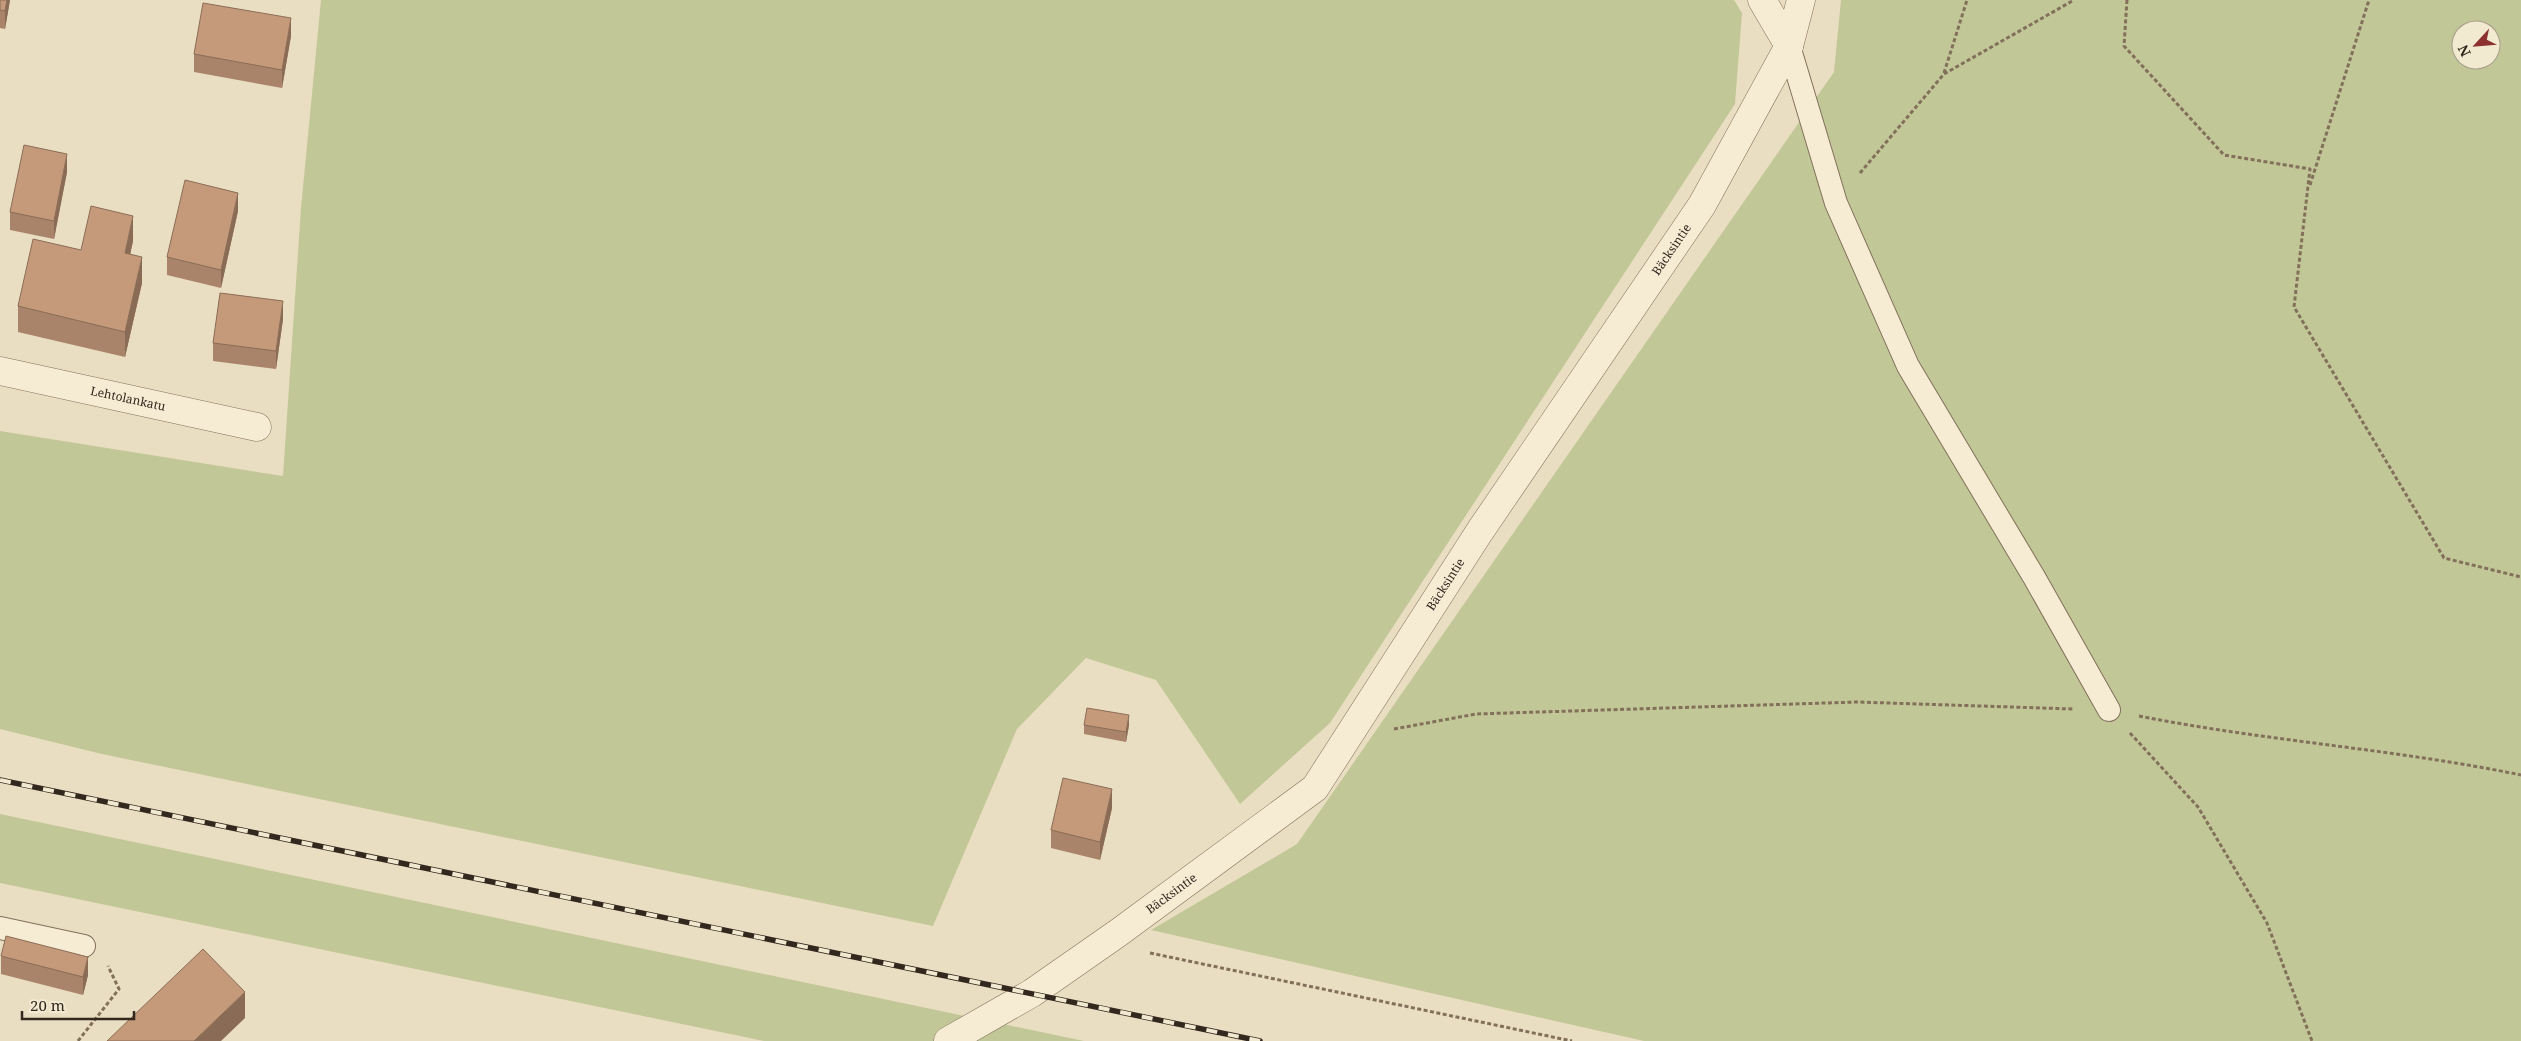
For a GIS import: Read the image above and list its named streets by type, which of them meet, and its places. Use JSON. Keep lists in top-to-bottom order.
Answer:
{
  "streets": {
    "street": ["Bäcksintie", "Lehtolankatu"]
  },
  "scale_bar": "20 m",
  "north": "bottom left"
}
